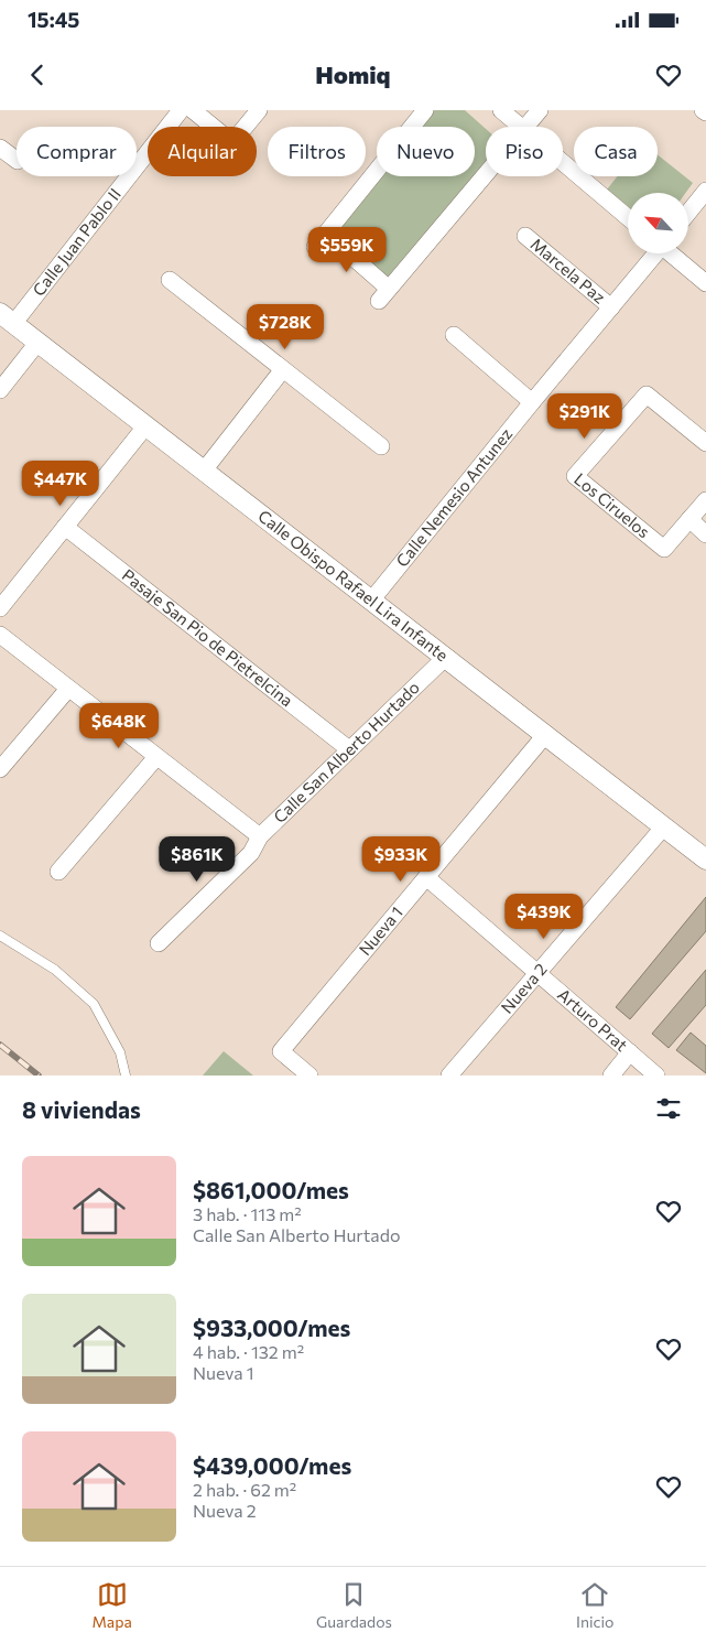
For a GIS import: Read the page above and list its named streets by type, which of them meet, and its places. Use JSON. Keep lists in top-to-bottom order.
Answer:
{
  "streets": {
    "street": [
      "Calle Juan Pablo II",
      "Marcela Paz",
      "Calle Nemesio Antunez",
      "Los Ciruelos",
      "Calle Obispo Rafael Lira Infante",
      "Pasaje San Pio de Pietrelcina",
      "Calle San Alberto Hurtado",
      "Nueva 1",
      "Nueva 2",
      "Arturo Prat"
    ]
  },
  "crossings": [
    ["Calle Juan Pablo II", "Calle Obispo Rafael Lira Infante"],
    ["Marcela Paz", "Calle Nemesio Antunez"],
    ["Calle Nemesio Antunez", "Calle Obispo Rafael Lira Infante"],
    ["Calle Obispo Rafael Lira Infante", "Calle San Alberto Hurtado"],
    ["Calle Obispo Rafael Lira Infante", "Nueva 1"],
    ["Calle Obispo Rafael Lira Infante", "Nueva 2"],
    ["Pasaje San Pio de Pietrelcina", "Calle San Alberto Hurtado"],
    ["Nueva 1", "Arturo Prat"],
    ["Nueva 2", "Arturo Prat"]
  ],
  "north": "top left",
  "page": {
    "status": "15:45",
    "header": "Homiq",
    "chip": [
      "Comprar",
      "Alquilar",
      "Filtros",
      "Nuevo",
      "Piso",
      "Casa"
    ],
    "price": [
      "$559K",
      "$728K",
      "$291K",
      "$447K",
      "$648K",
      "$861K",
      "$933K",
      "$439K"
    ],
    "heading": "8 viviendas",
    "list": [
      {
        "name": "$861,000/mes",
        "note": "3 hab. · 113 m² · Calle San Alberto Hurtado"
      },
      {
        "name": "$933,000/mes",
        "note": "4 hab. · 132 m² · Nueva 1"
      },
      {
        "name": "$439,000/mes",
        "note": "2 hab. · 62 m² · Nueva 2"
      }
    ],
    "tabs": ["Mapa", "Guardados", "Inicio"]
  }
}
